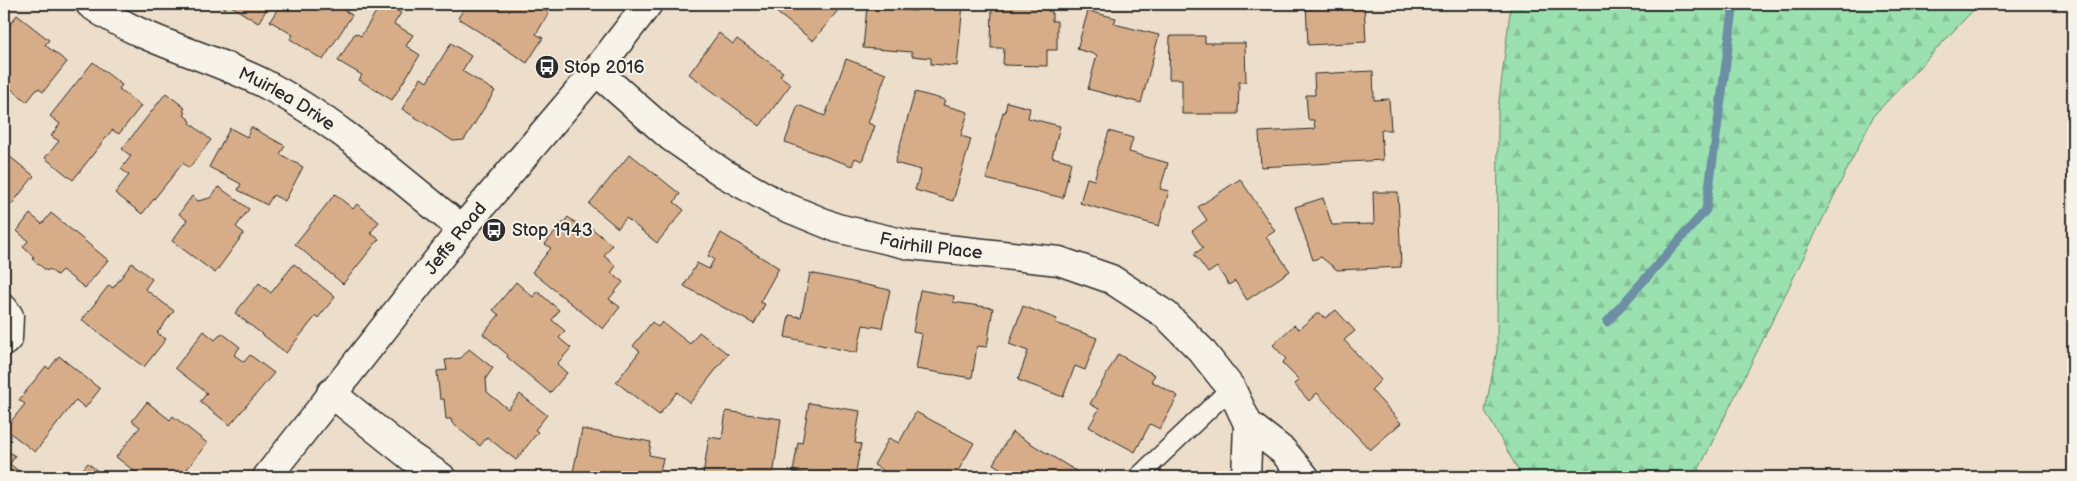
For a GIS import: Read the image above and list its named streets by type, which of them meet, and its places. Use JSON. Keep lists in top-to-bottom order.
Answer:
{
  "streets": {
    "street": ["Muirlea Drive", "Jeffs Road", "Fairhill Place"]
  },
  "crossings": [
    ["Muirlea Drive", "Jeffs Road"],
    ["Jeffs Road", "Fairhill Place"]
  ],
  "places": {
    "bus stop": ["Stop 2016", "Stop 1943"]
  }
}
